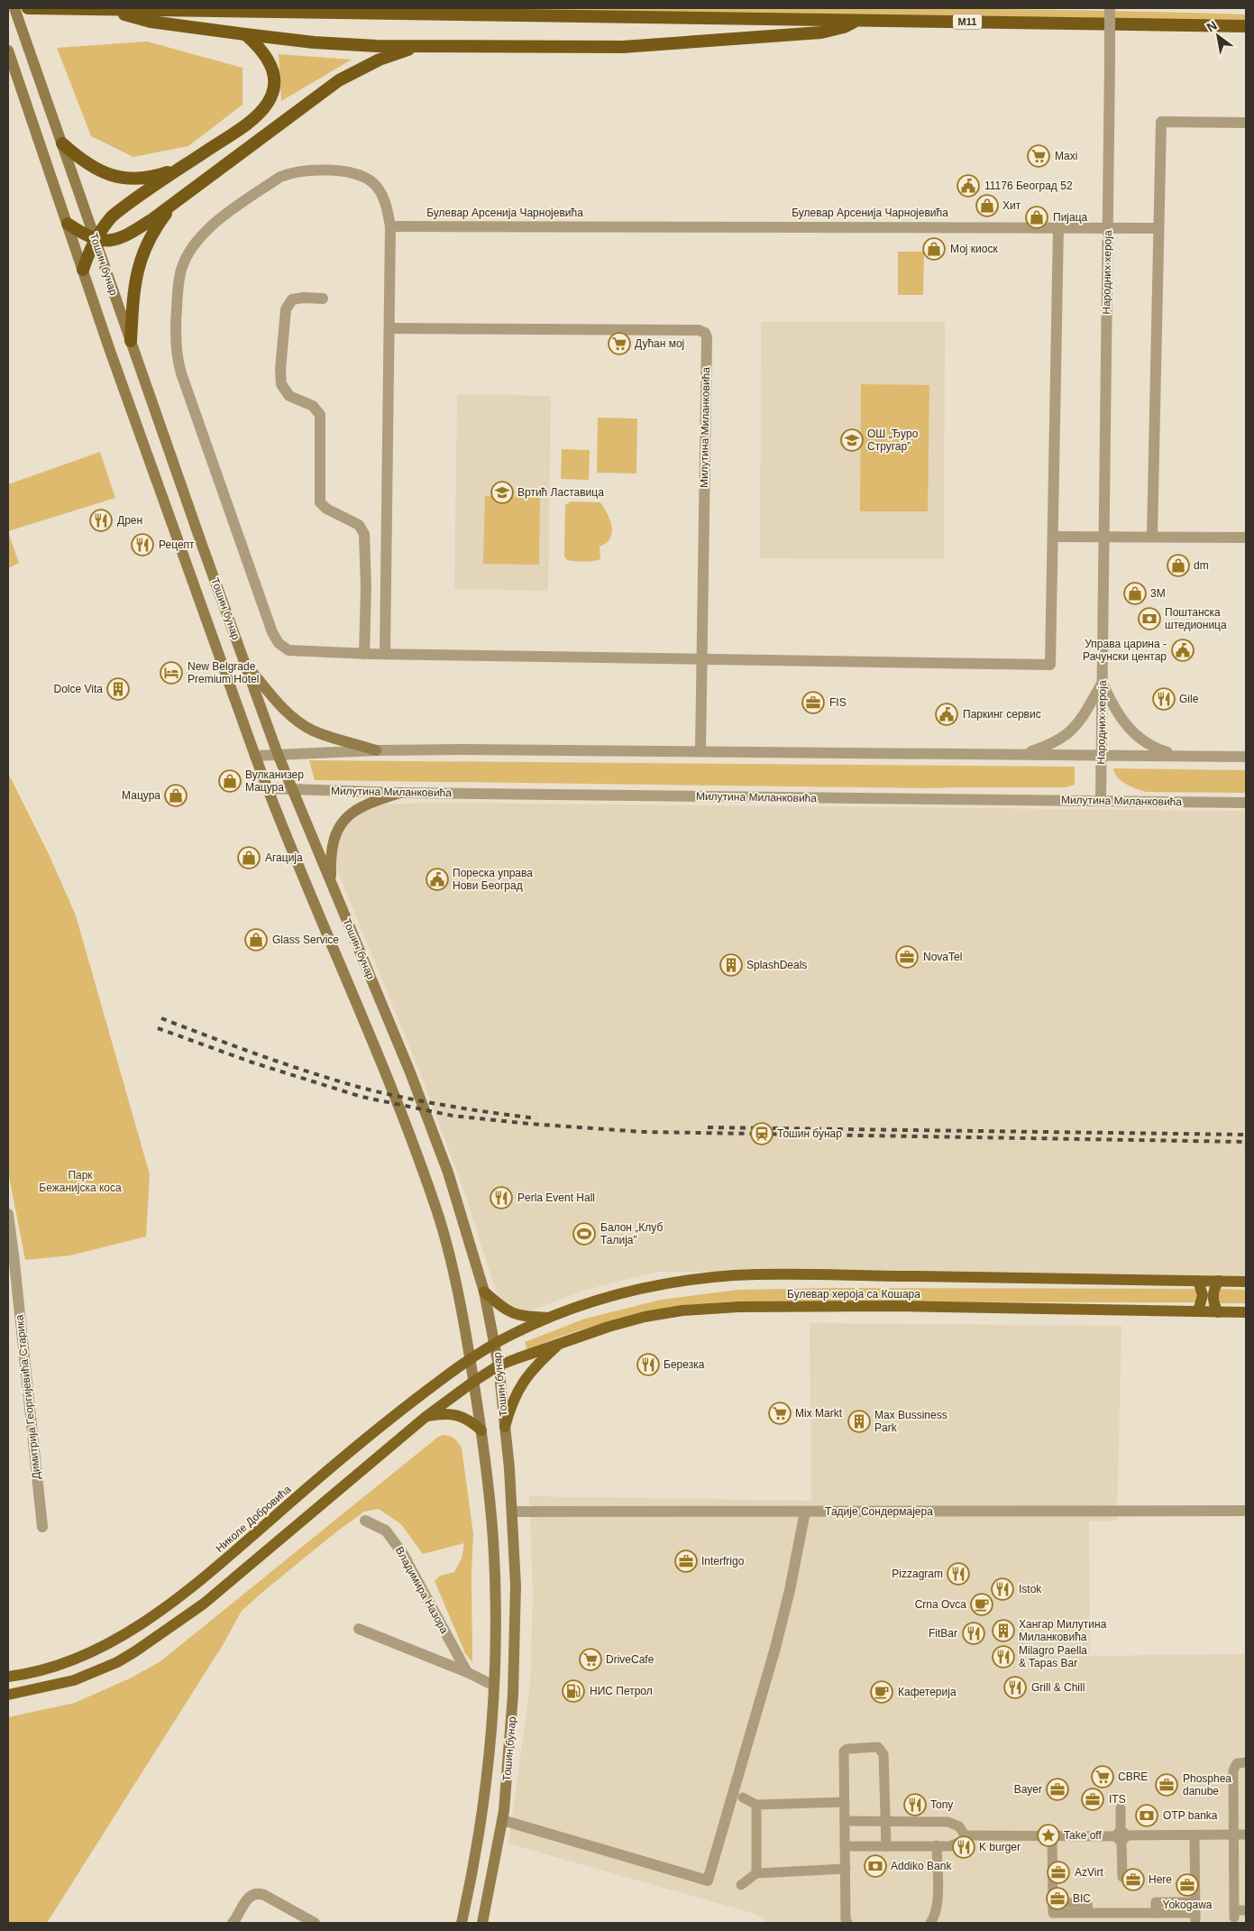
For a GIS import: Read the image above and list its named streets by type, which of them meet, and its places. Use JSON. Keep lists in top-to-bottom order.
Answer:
{
  "streets": {
    "highway": ["M11"],
    "main road": ["Тошин бунар", "Булевар хероја са Кошара", "Николе Добровића"],
    "street": [
      "Булевар Арсенија Чарнојевића",
      "Народних хероја",
      "Милутина Миланковића",
      "Димитрија Георгијевића Старика",
      "Тадије Сондермајера",
      "Владимира Назора"
    ]
  },
  "crossings": [
    ["Булевар Арсенија Чарнојевића", "Народних хероја"],
    ["Тошин бунар", "Милутина Миланковића"],
    ["Тошин бунар", "Булевар хероја са Кошара"],
    ["Тошин бунар", "Тадије Сондермајера"],
    ["Тошин бунар", "Николе Добровића"],
    ["Народних хероја", "Милутина Миланковића"],
    ["Булевар хероја са Кошара", "Николе Добровића"]
  ],
  "parks": ["Парк Бежанијска коса"],
  "places": {
    "supermarket": [
      "Maxi",
      "Дућан мој",
      "Mix Markt",
      "DriveCafe",
      "CBRE"
    ],
    "public building": [
      "11176 Београд 52",
      "Управа царина - Рачунски центар",
      "Паркинг сервис",
      "Пореска управа Нови Београд"
    ],
    "shop": [
      "Хит",
      "Пијаца",
      "Мој киоск",
      "dm",
      "3M",
      "Вулканизер Мацура",
      "Мацура",
      "Агација",
      "Glass Service"
    ],
    "school or university": ["ОШ „Ђуро Стругар”", "Вртић Ластавица"],
    "restaurant": [
      "Дрен",
      "Рецепт",
      "Gile",
      "Perla Event Hall",
      "Березка",
      "Pizzagram",
      "Istok",
      "FitBar",
      "Milagro Paella & Tapas Bar",
      "Grill & Chill",
      "Tony",
      "K burger"
    ],
    "bank": ["Поштанска штедионица", "OTP banka", "Addiko Bank"],
    "hotel": ["New Belgrade Premium Hotel"],
    "building": [
      "Dolce Vita",
      "SplashDeals",
      "Max Bussiness Park",
      "Хангар Милутина Миланковића"
    ],
    "office": [
      "FIS",
      "NovaTel",
      "Interfrigo",
      "Phosphea danube",
      "Bayer",
      "ITS",
      "AzVirt",
      "Here",
      "Yokogawa",
      "BIC"
    ],
    "station": ["Тошин бунар"],
    "sports": ["Балон „Клуб Талија”"],
    "cafe": ["Crna Ovca", "Кафетерија"],
    "fuel station": ["НИС Петрол"],
    "place": ["Take off"]
  },
  "north": "top left"
}
